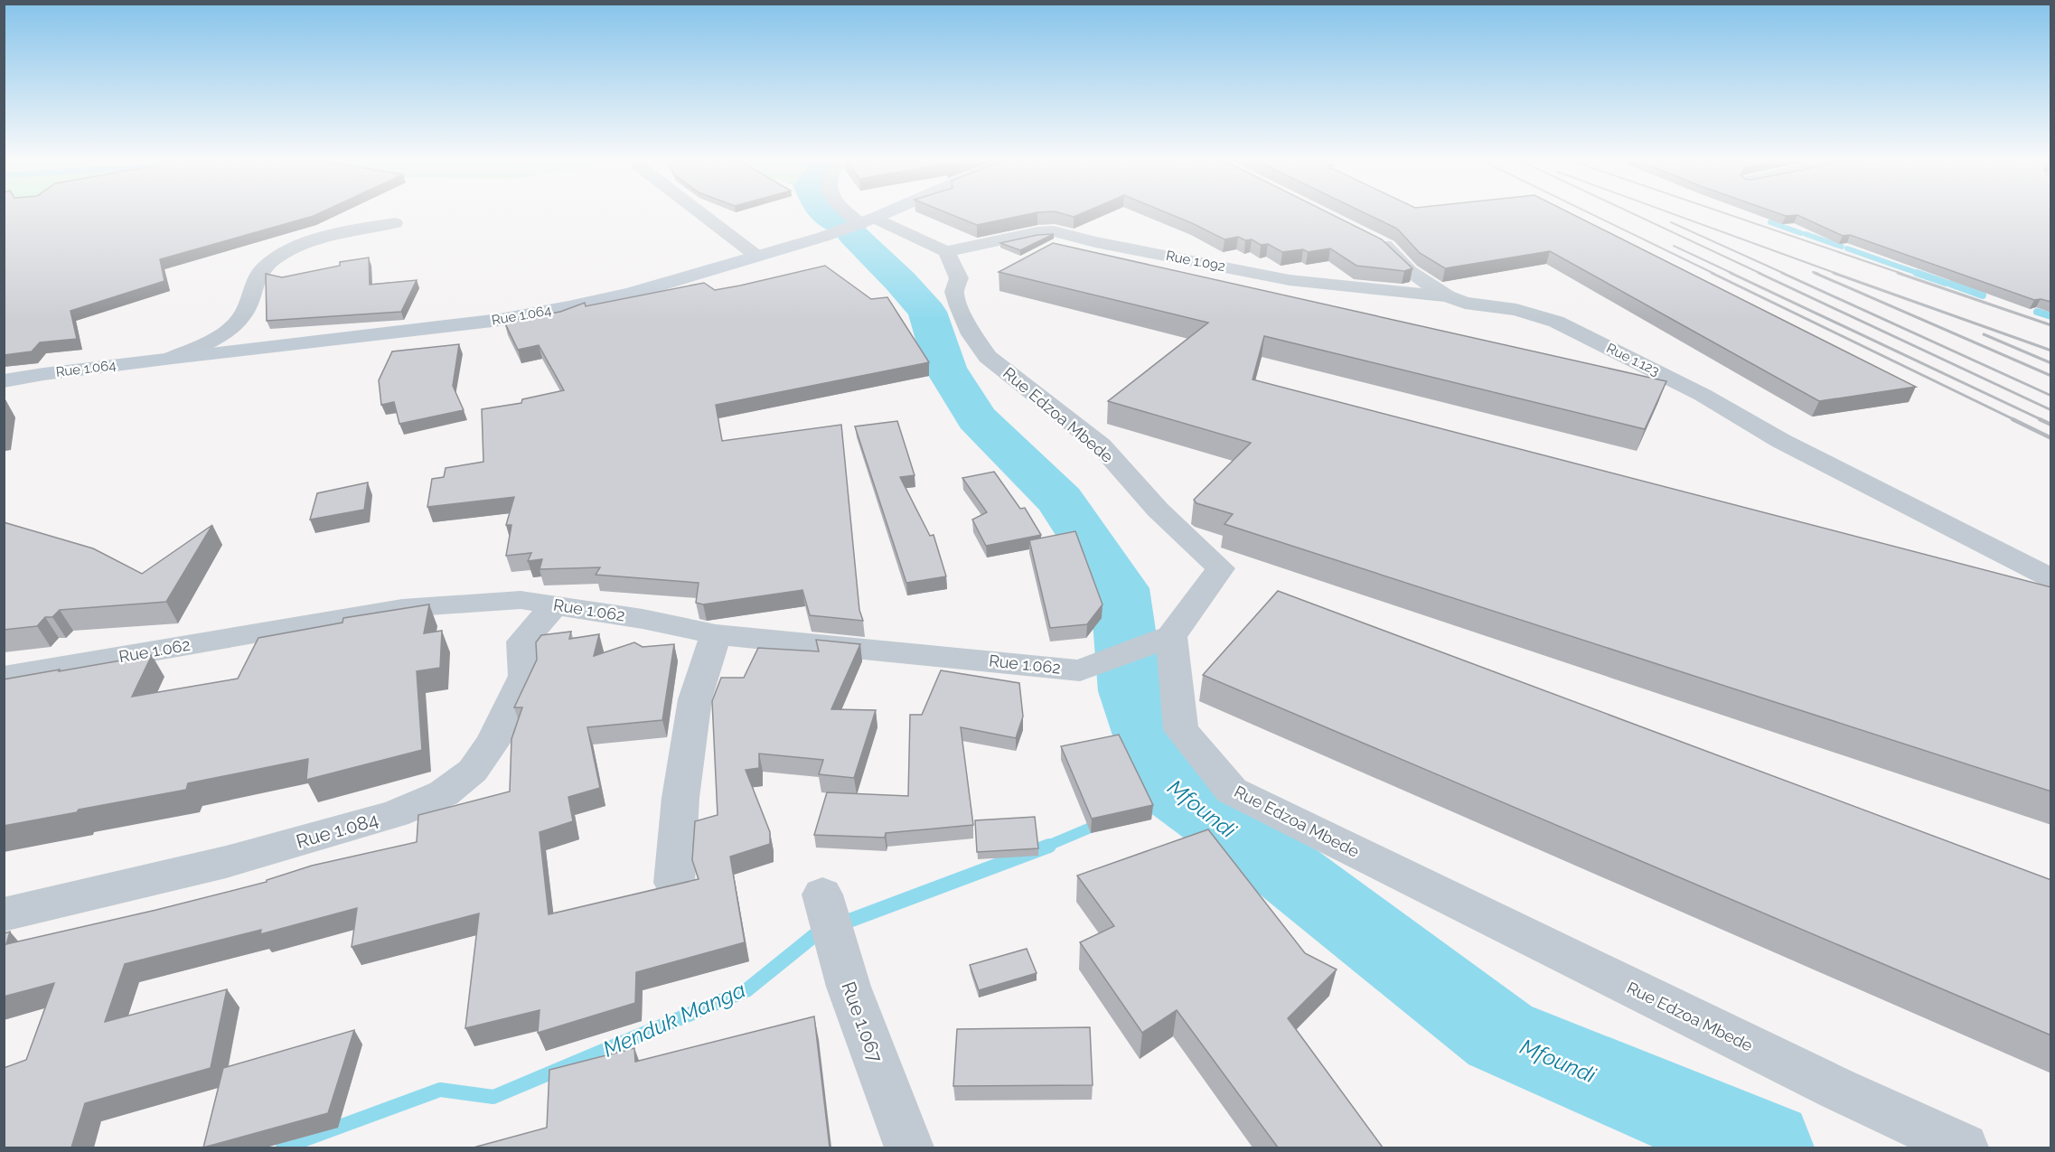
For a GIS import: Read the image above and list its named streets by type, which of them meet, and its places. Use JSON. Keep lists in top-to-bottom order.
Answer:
{
  "streets": {
    "main road": ["Rue 1.064"],
    "street": [
      "Rue 1.092",
      "Rue 1.123",
      "Rue Edzoa Mbede",
      "Rue 1.062",
      "Rue 1.084",
      "Rue 1.067"
    ]
  },
  "crossings": [
    ["Rue 1.092", "Rue 1.123"],
    ["Rue 1.092", "Rue Edzoa Mbede"],
    ["Rue Edzoa Mbede", "Rue 1.062"],
    ["Rue 1.062", "Rue 1.084"]
  ],
  "water": ["Mfoundi", "Menduk Manga"]
}
